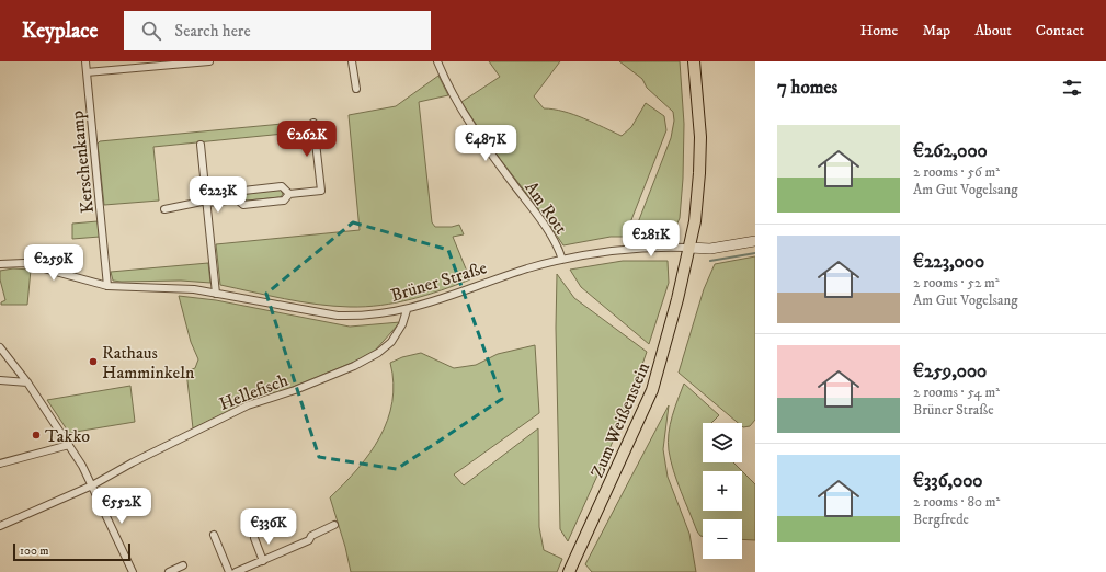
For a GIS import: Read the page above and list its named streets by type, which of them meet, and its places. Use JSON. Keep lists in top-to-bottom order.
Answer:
{
  "streets": {
    "main road": ["Brüner Straße", "Zum Weißenstein"],
    "street": ["Kerschenkamp", "Am Rott", "Hellefisch"]
  },
  "crossings": [
    ["Kerschenkamp", "Brüner Straße"],
    ["Am Rott", "Brüner Straße"],
    ["Brüner Straße", "Hellefisch"],
    ["Brüner Straße", "Zum Weißenstein"]
  ],
  "places": ["Rathaus Hamminkeln", "Takko"],
  "scale_bar": "100 m",
  "page": {
    "header": "Keyplace",
    "search": "Search here",
    "nav": [
      "Home",
      "Map",
      "About",
      "Contact"
    ],
    "heading": "7 homes",
    "list": [
      {
        "name": "€262,000",
        "note": "2 rooms · 56 m² · Am Gut Vogelsang"
      },
      {
        "name": "€223,000",
        "note": "2 rooms · 52 m² · Am Gut Vogelsang"
      },
      {
        "name": "€259,000",
        "note": "2 rooms · 54 m² · Brüner Straße"
      },
      {
        "name": "€336,000",
        "note": "2 rooms · 80 m² · Bergfrede"
      }
    ],
    "price": [
      "€262K",
      "€487K",
      "€223K",
      "€281K",
      "€259K",
      "€552K",
      "€336K"
    ],
    "map_buttons": ["+", "−"],
    "scale": "100 m"
  }
}
